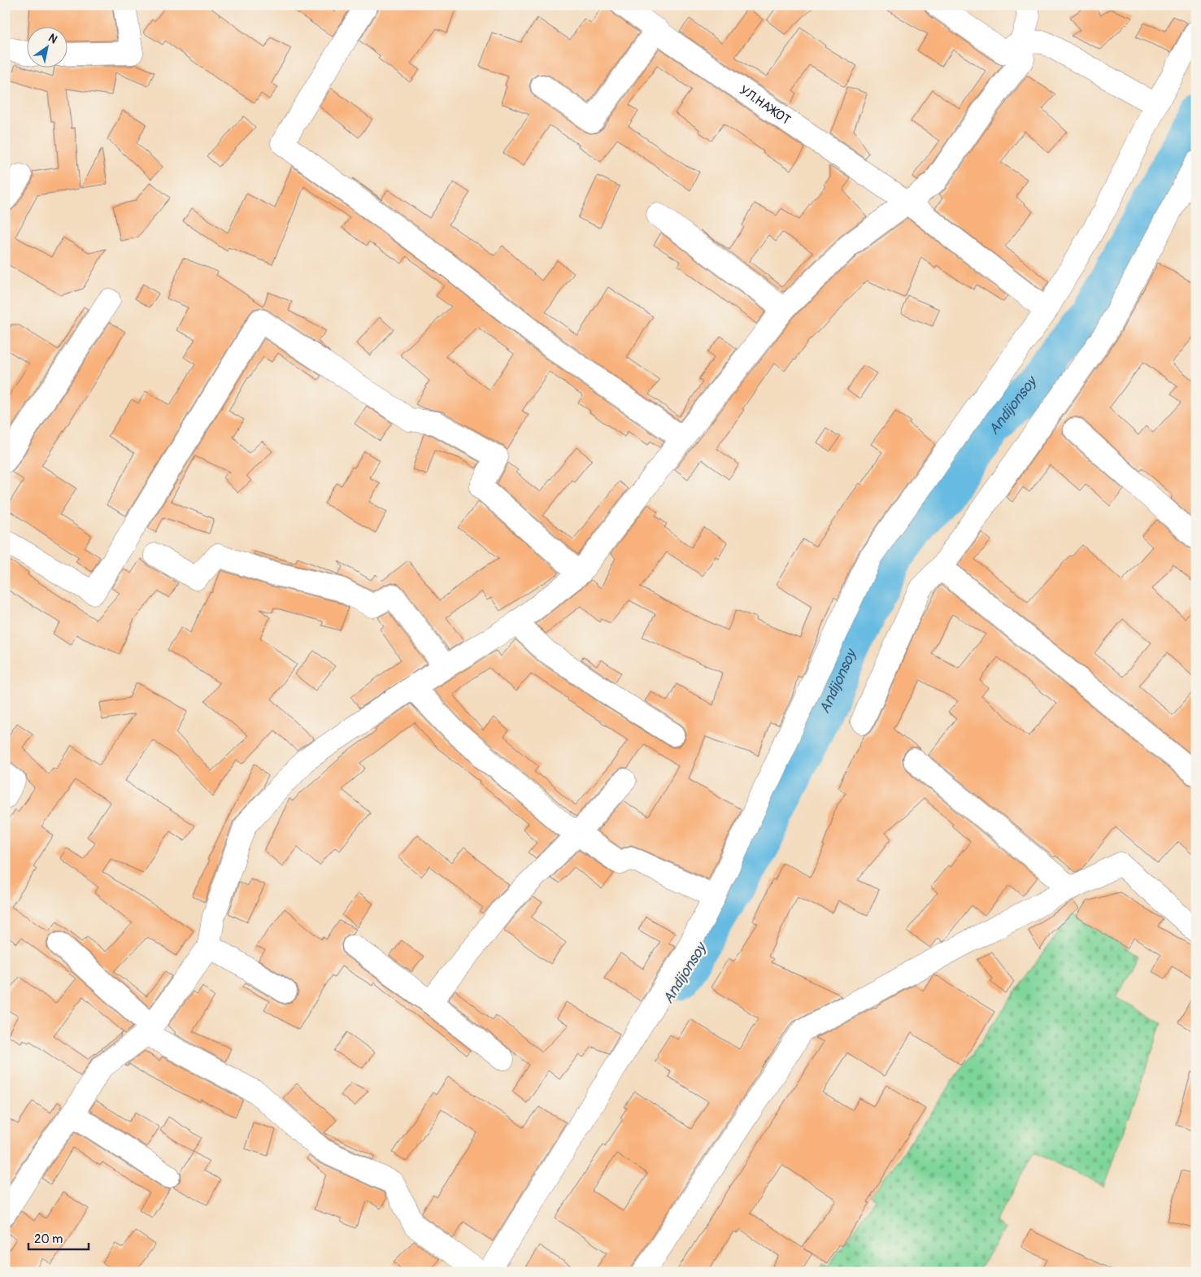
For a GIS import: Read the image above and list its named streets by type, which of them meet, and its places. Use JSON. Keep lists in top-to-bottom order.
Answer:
{
  "streets": {
    "street": ["УЛ.НАЖОТ"]
  },
  "water": ["Andijonsoy"],
  "scale_bar": "20 m",
  "north": "top right"
}
